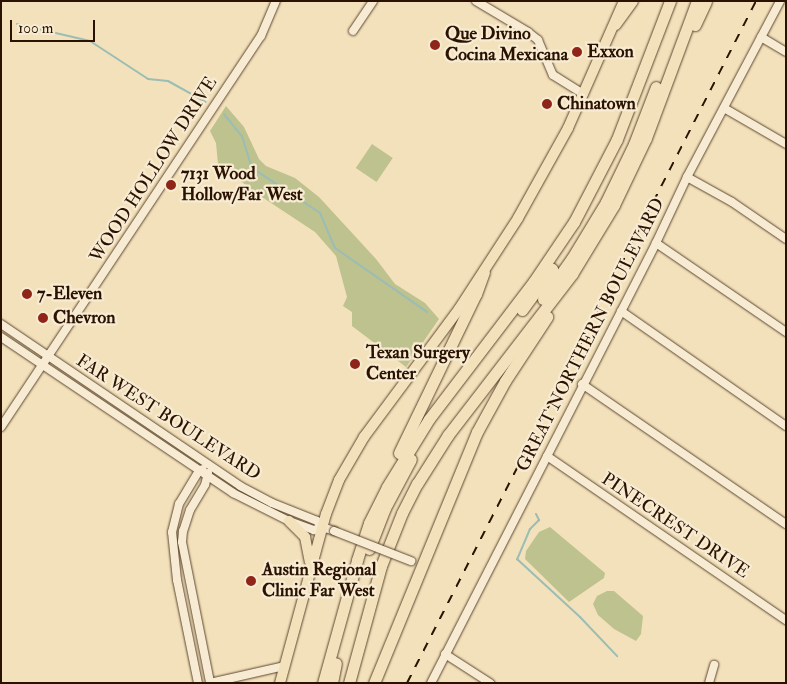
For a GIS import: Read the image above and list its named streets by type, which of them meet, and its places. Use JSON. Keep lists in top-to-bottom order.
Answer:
{
  "streets": {
    "street": [
      "WOOD HOLLOW DRIVE",
      "GREAT NORTHERN BOULEVARD",
      "FAR WEST BOULEVARD",
      "PINECREST DRIVE"
    ]
  },
  "crossings": [
    ["WOOD HOLLOW DRIVE", "FAR WEST BOULEVARD"],
    ["GREAT NORTHERN BOULEVARD", "PINECREST DRIVE"]
  ],
  "places": [
    "Que Divino Cocina Mexicana",
    "Exxon",
    "Chinatown",
    "7131 Wood Hollow/Far West",
    "7-Eleven",
    "Chevron",
    "Texan Surgery Center",
    "Austin Regional Clinic Far West"
  ],
  "scale_bar": "100 m"
}
